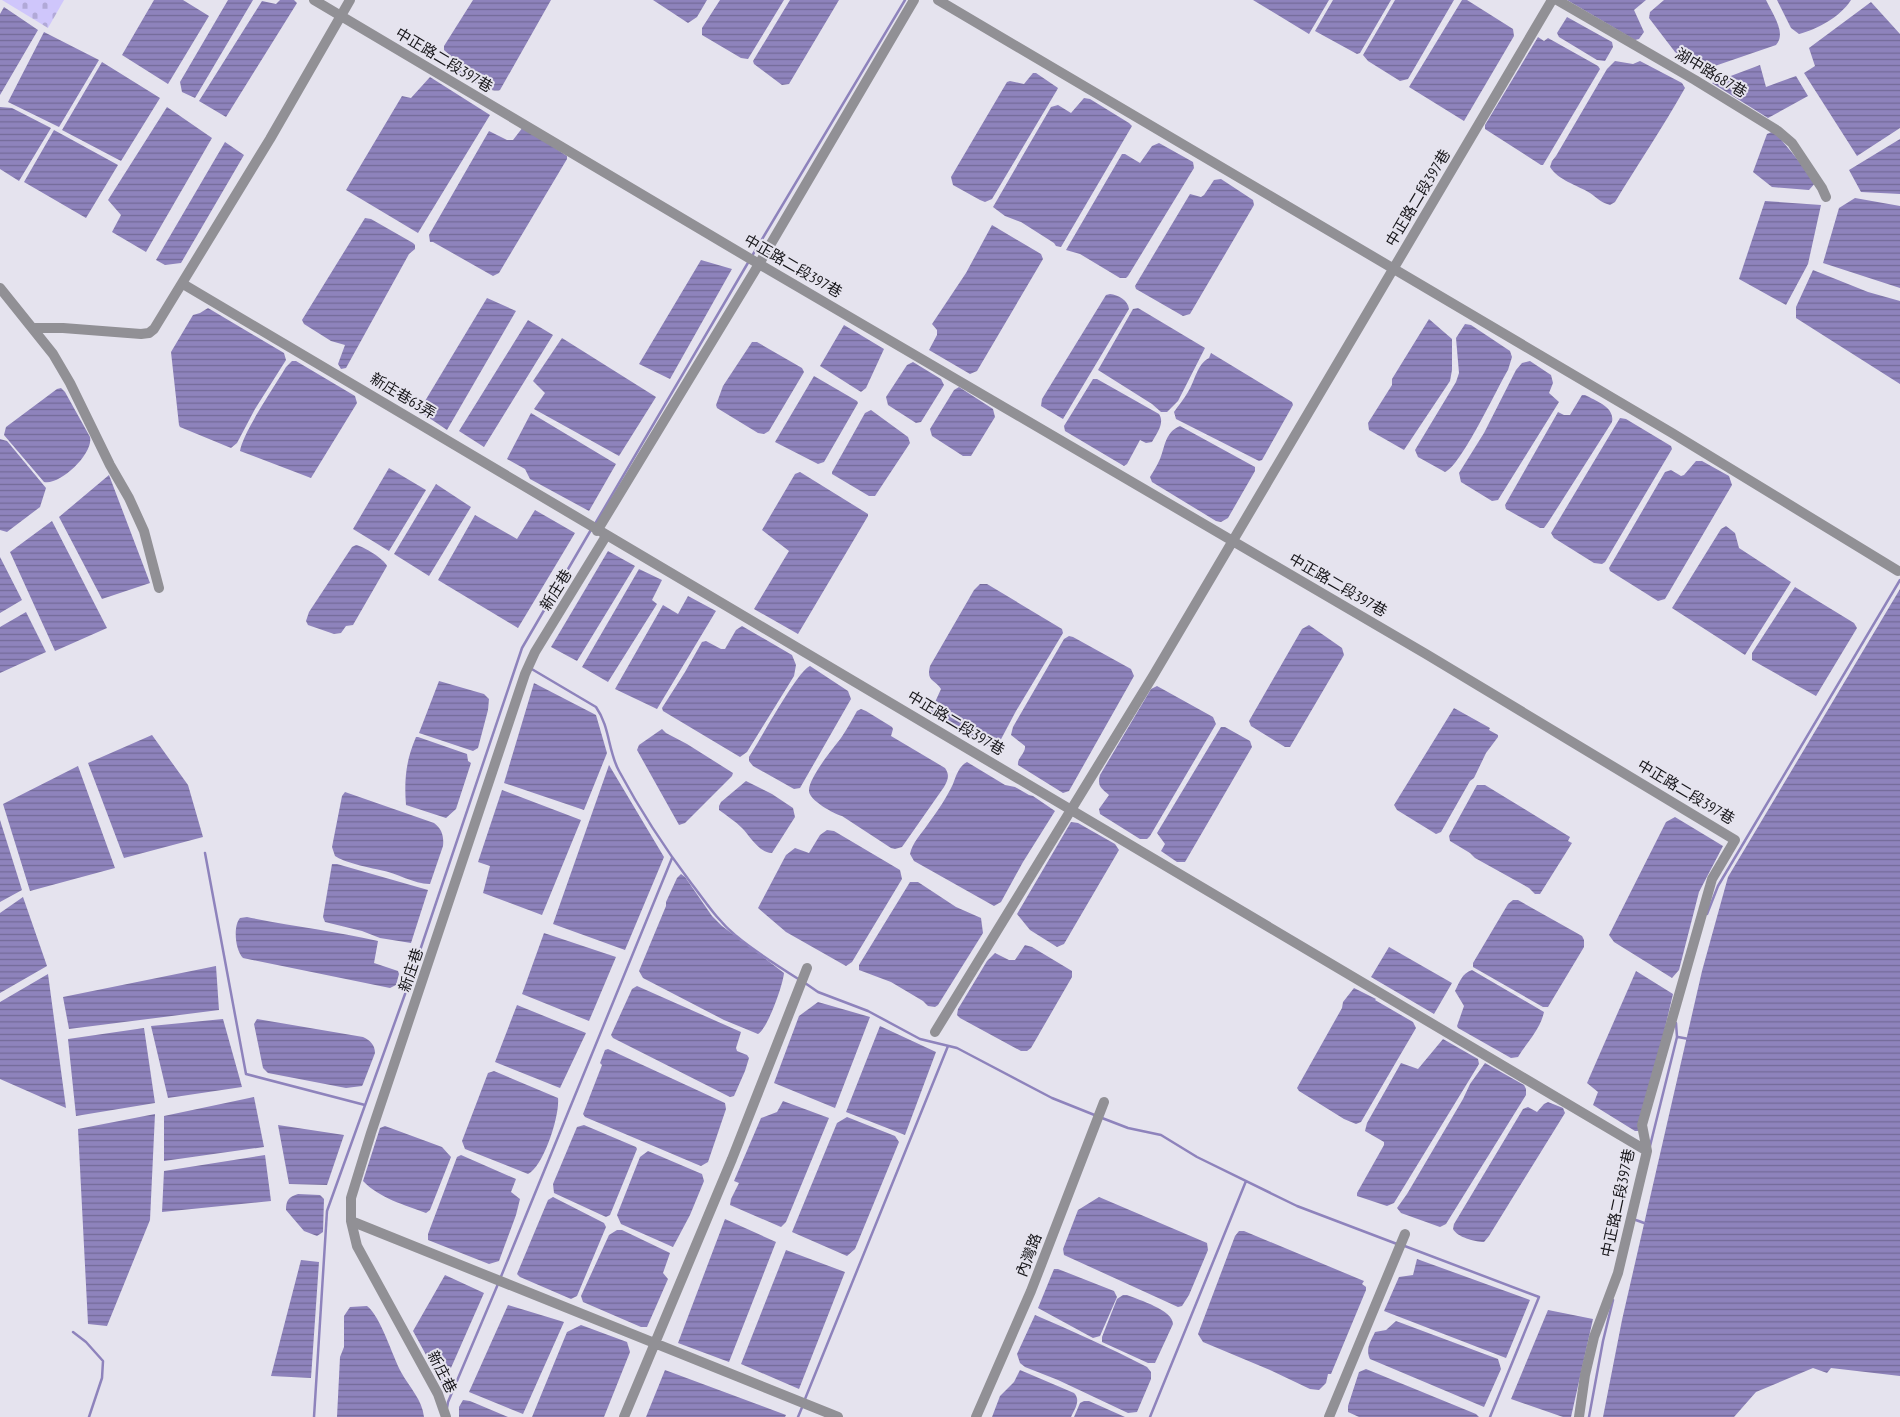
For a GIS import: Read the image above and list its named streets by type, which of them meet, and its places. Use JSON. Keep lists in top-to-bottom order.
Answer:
{
  "streets": {
    "street": [
      "中正路二段397巷",
      "湖中路687巷",
      "新庄巷63弄",
      "新庄巷",
      "內灣路"
    ]
  },
  "crossings": [
    ["中正路二段397巷", "新庄巷63弄"],
    ["中正路二段397巷", "新庄巷"],
    ["新庄巷63弄", "新庄巷"]
  ]
}
